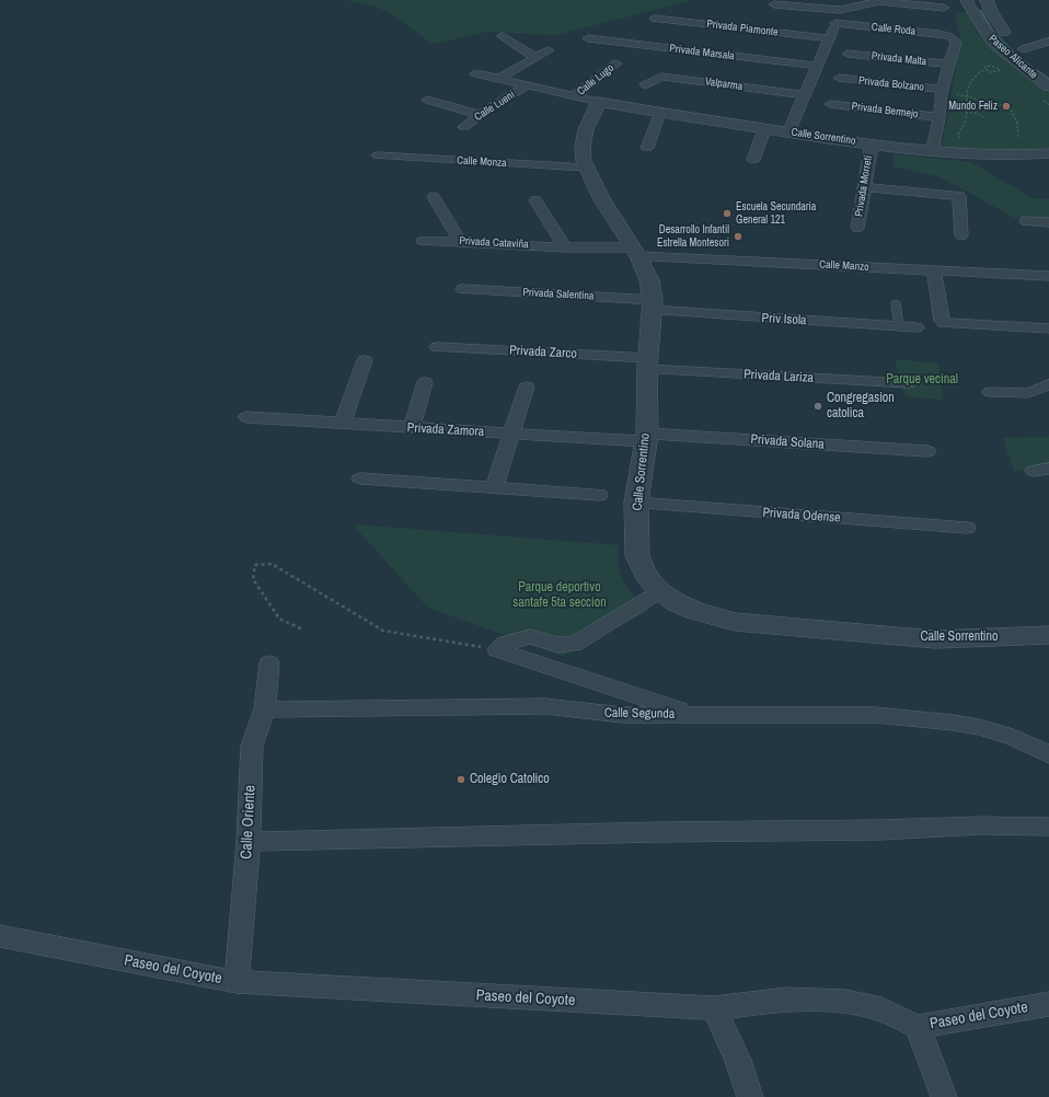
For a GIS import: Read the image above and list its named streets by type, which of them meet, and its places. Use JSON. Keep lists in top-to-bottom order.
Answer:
{
  "streets": {
    "street": [
      "Privada Piamonte",
      "Calle Roda",
      "Privada Marsala",
      "Paseo Alicante",
      "Privada Malta",
      "Calle Lugo",
      "Valparma",
      "Privada Bolzano",
      "Calle Lueni",
      "Privada Bermejo",
      "Calle Sorrentino",
      "Calle Monza",
      "Privada Morreti",
      "Privada Cataviña",
      "Calle Manzo",
      "Privada Salentina",
      "Priv Isola",
      "Privada Zarco",
      "Privada Lariza",
      "Privada Zamora",
      "Privada Solana",
      "Privada Odense",
      "Calle Segunda",
      "Calle Oriente",
      "Paseo del Coyote"
    ]
  },
  "crossings": [
    ["Calle Roda", "Privada Malta"],
    ["Calle Roda", "Privada Bolzano"],
    ["Calle Roda", "Privada Bermejo"],
    ["Calle Roda", "Calle Sorrentino"],
    ["Calle Lugo", "Calle Sorrentino"],
    ["Calle Lueni", "Calle Sorrentino"],
    ["Calle Sorrentino", "Calle Monza"],
    ["Calle Sorrentino", "Privada Morreti"],
    ["Calle Sorrentino", "Privada Cataviña"],
    ["Calle Sorrentino", "Calle Manzo"],
    ["Calle Sorrentino", "Privada Salentina"],
    ["Calle Sorrentino", "Priv Isola"],
    ["Calle Sorrentino", "Privada Zarco"],
    ["Calle Sorrentino", "Privada Lariza"],
    ["Calle Sorrentino", "Privada Zamora"],
    ["Calle Sorrentino", "Privada Solana"],
    ["Calle Sorrentino", "Privada Odense"],
    ["Privada Cataviña", "Calle Manzo"],
    ["Privada Salentina", "Priv Isola"],
    ["Privada Zarco", "Privada Lariza"],
    ["Privada Zamora", "Privada Solana"],
    ["Calle Segunda", "Calle Oriente"],
    ["Calle Oriente", "Paseo del Coyote"]
  ],
  "parks": ["Parque vecinal", "Parque deportivo santafe 5ta seccion"],
  "places": [
    "Mundo Feliz",
    "Escuela Secundaria General 121",
    "Desarrollo Infantil Estrella Montesori",
    "Congregasion catolica",
    "Colegio Catolico"
  ]
}
